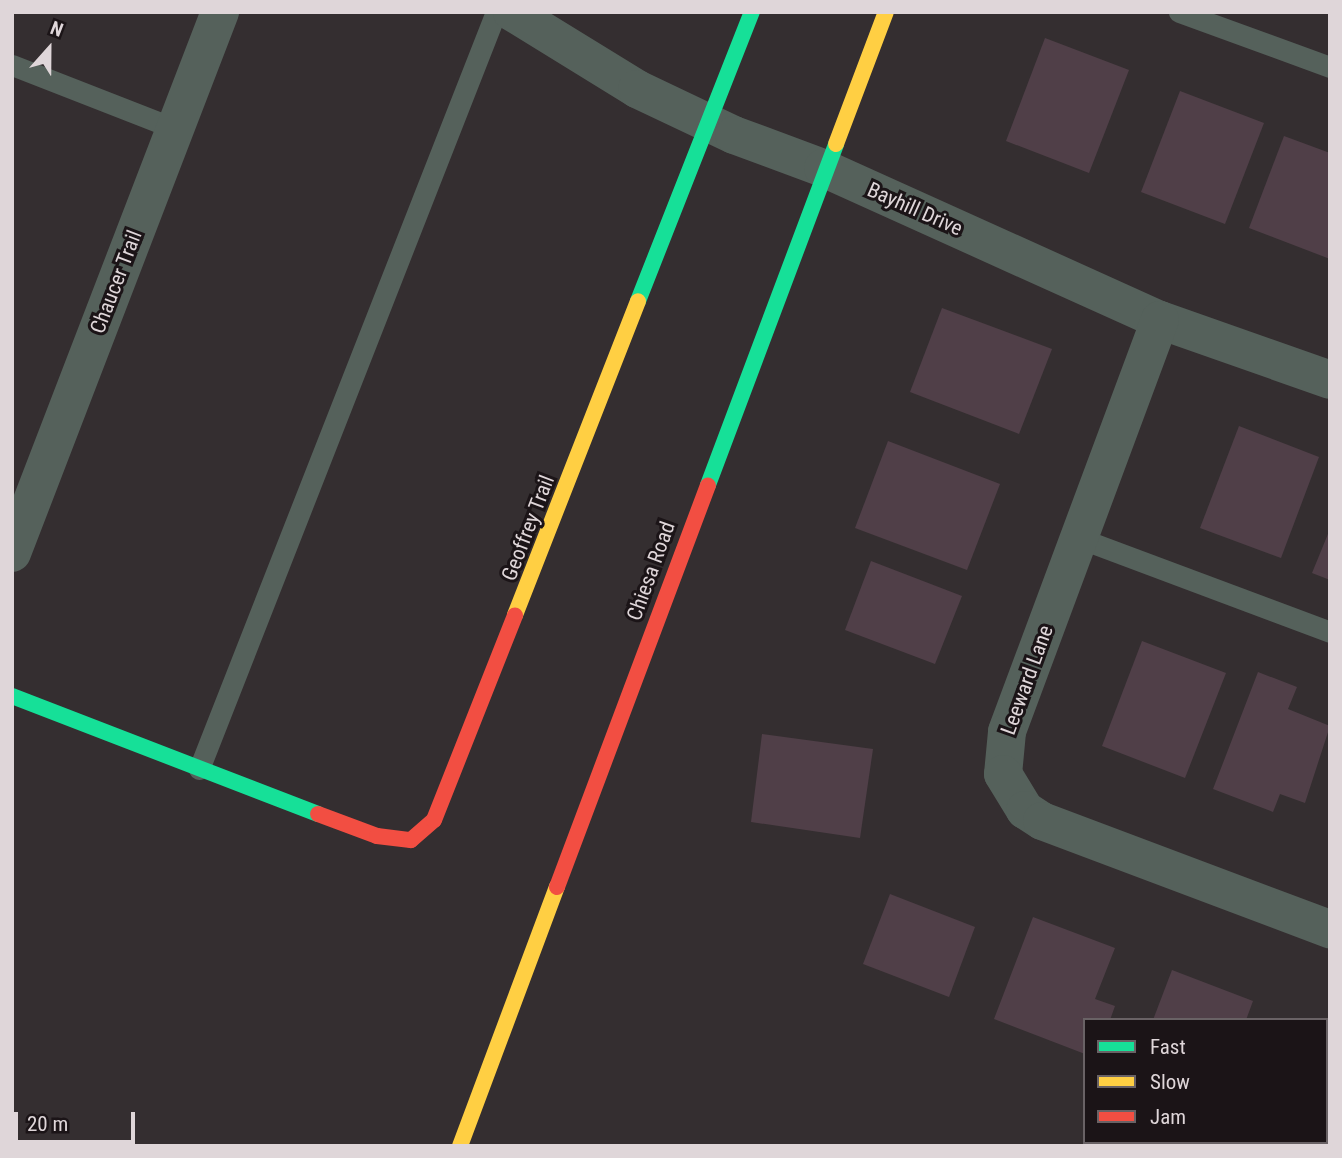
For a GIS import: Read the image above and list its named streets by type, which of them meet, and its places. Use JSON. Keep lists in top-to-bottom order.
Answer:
{
  "streets": {
    "street": [
      "Bayhill Drive",
      "Chaucer Trail",
      "Geoffrey Trail",
      "Chiesa Road",
      "Leeward Lane"
    ]
  },
  "crossings": [
    ["Bayhill Drive", "Geoffrey Trail"],
    ["Bayhill Drive", "Chiesa Road"],
    ["Bayhill Drive", "Leeward Lane"]
  ],
  "legend": ["Fast", "Slow", "Jam"],
  "scale_bar": "20 m",
  "north": "top"
}
